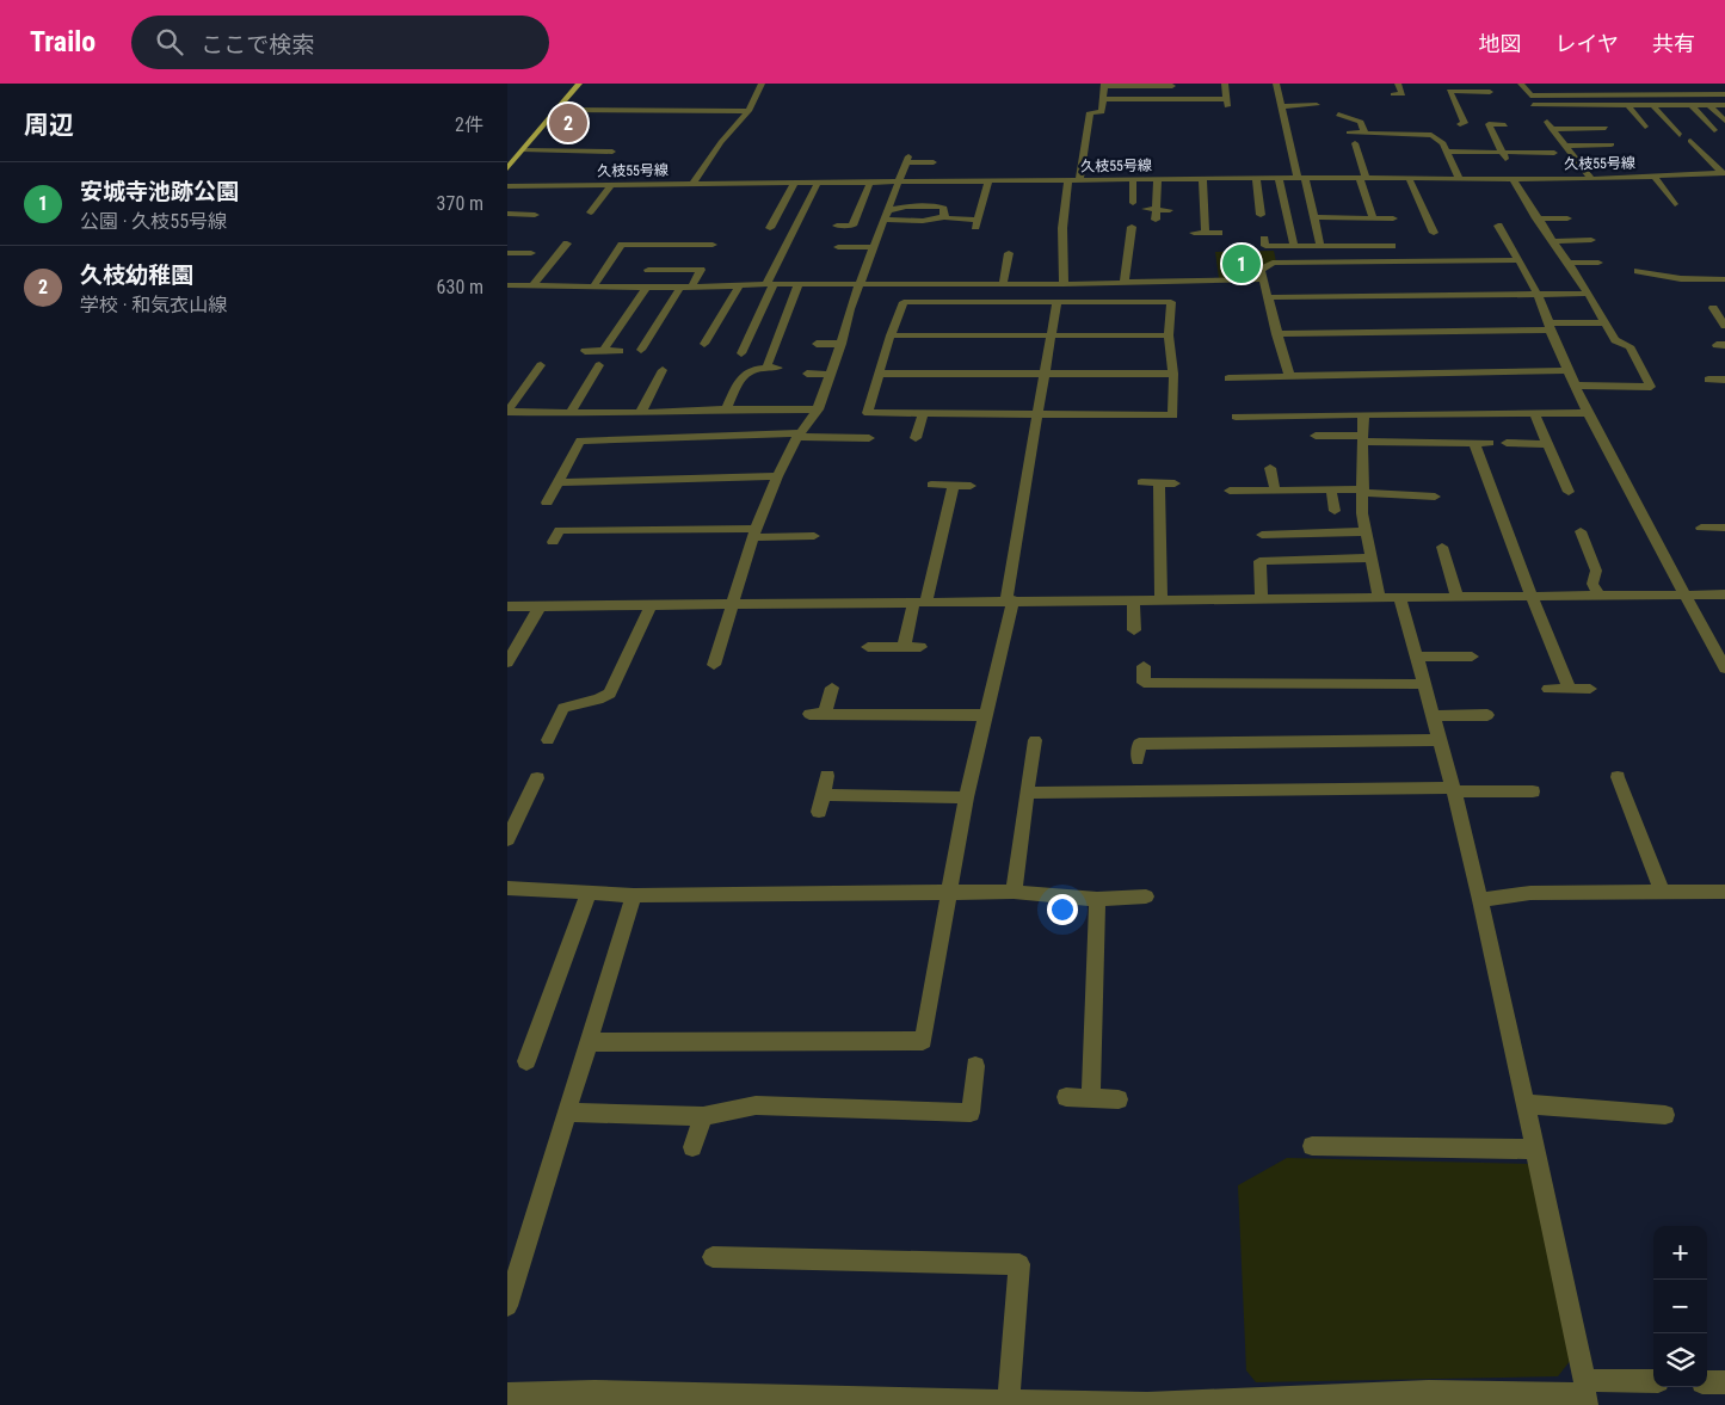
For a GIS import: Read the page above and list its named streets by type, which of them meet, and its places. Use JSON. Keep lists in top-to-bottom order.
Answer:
{
  "streets": {
    "street": ["久枝55号線"]
  },
  "page": {
    "header": "Trailo",
    "search": "ここで検索",
    "nav": ["地図", "レイヤ", "共有"],
    "heading": ["周辺", "2件"],
    "pins": ["2", "1"],
    "list": [
      {
        "mark": "1",
        "name": "安城寺池跡公園",
        "note": "公園 · 久枝55号線",
        "value": "370 m"
      },
      {
        "mark": "2",
        "name": "久枝幼稚園",
        "note": "学校 · 和気衣山線",
        "value": "630 m"
      }
    ],
    "map_buttons": ["+", "−"]
  }
}
